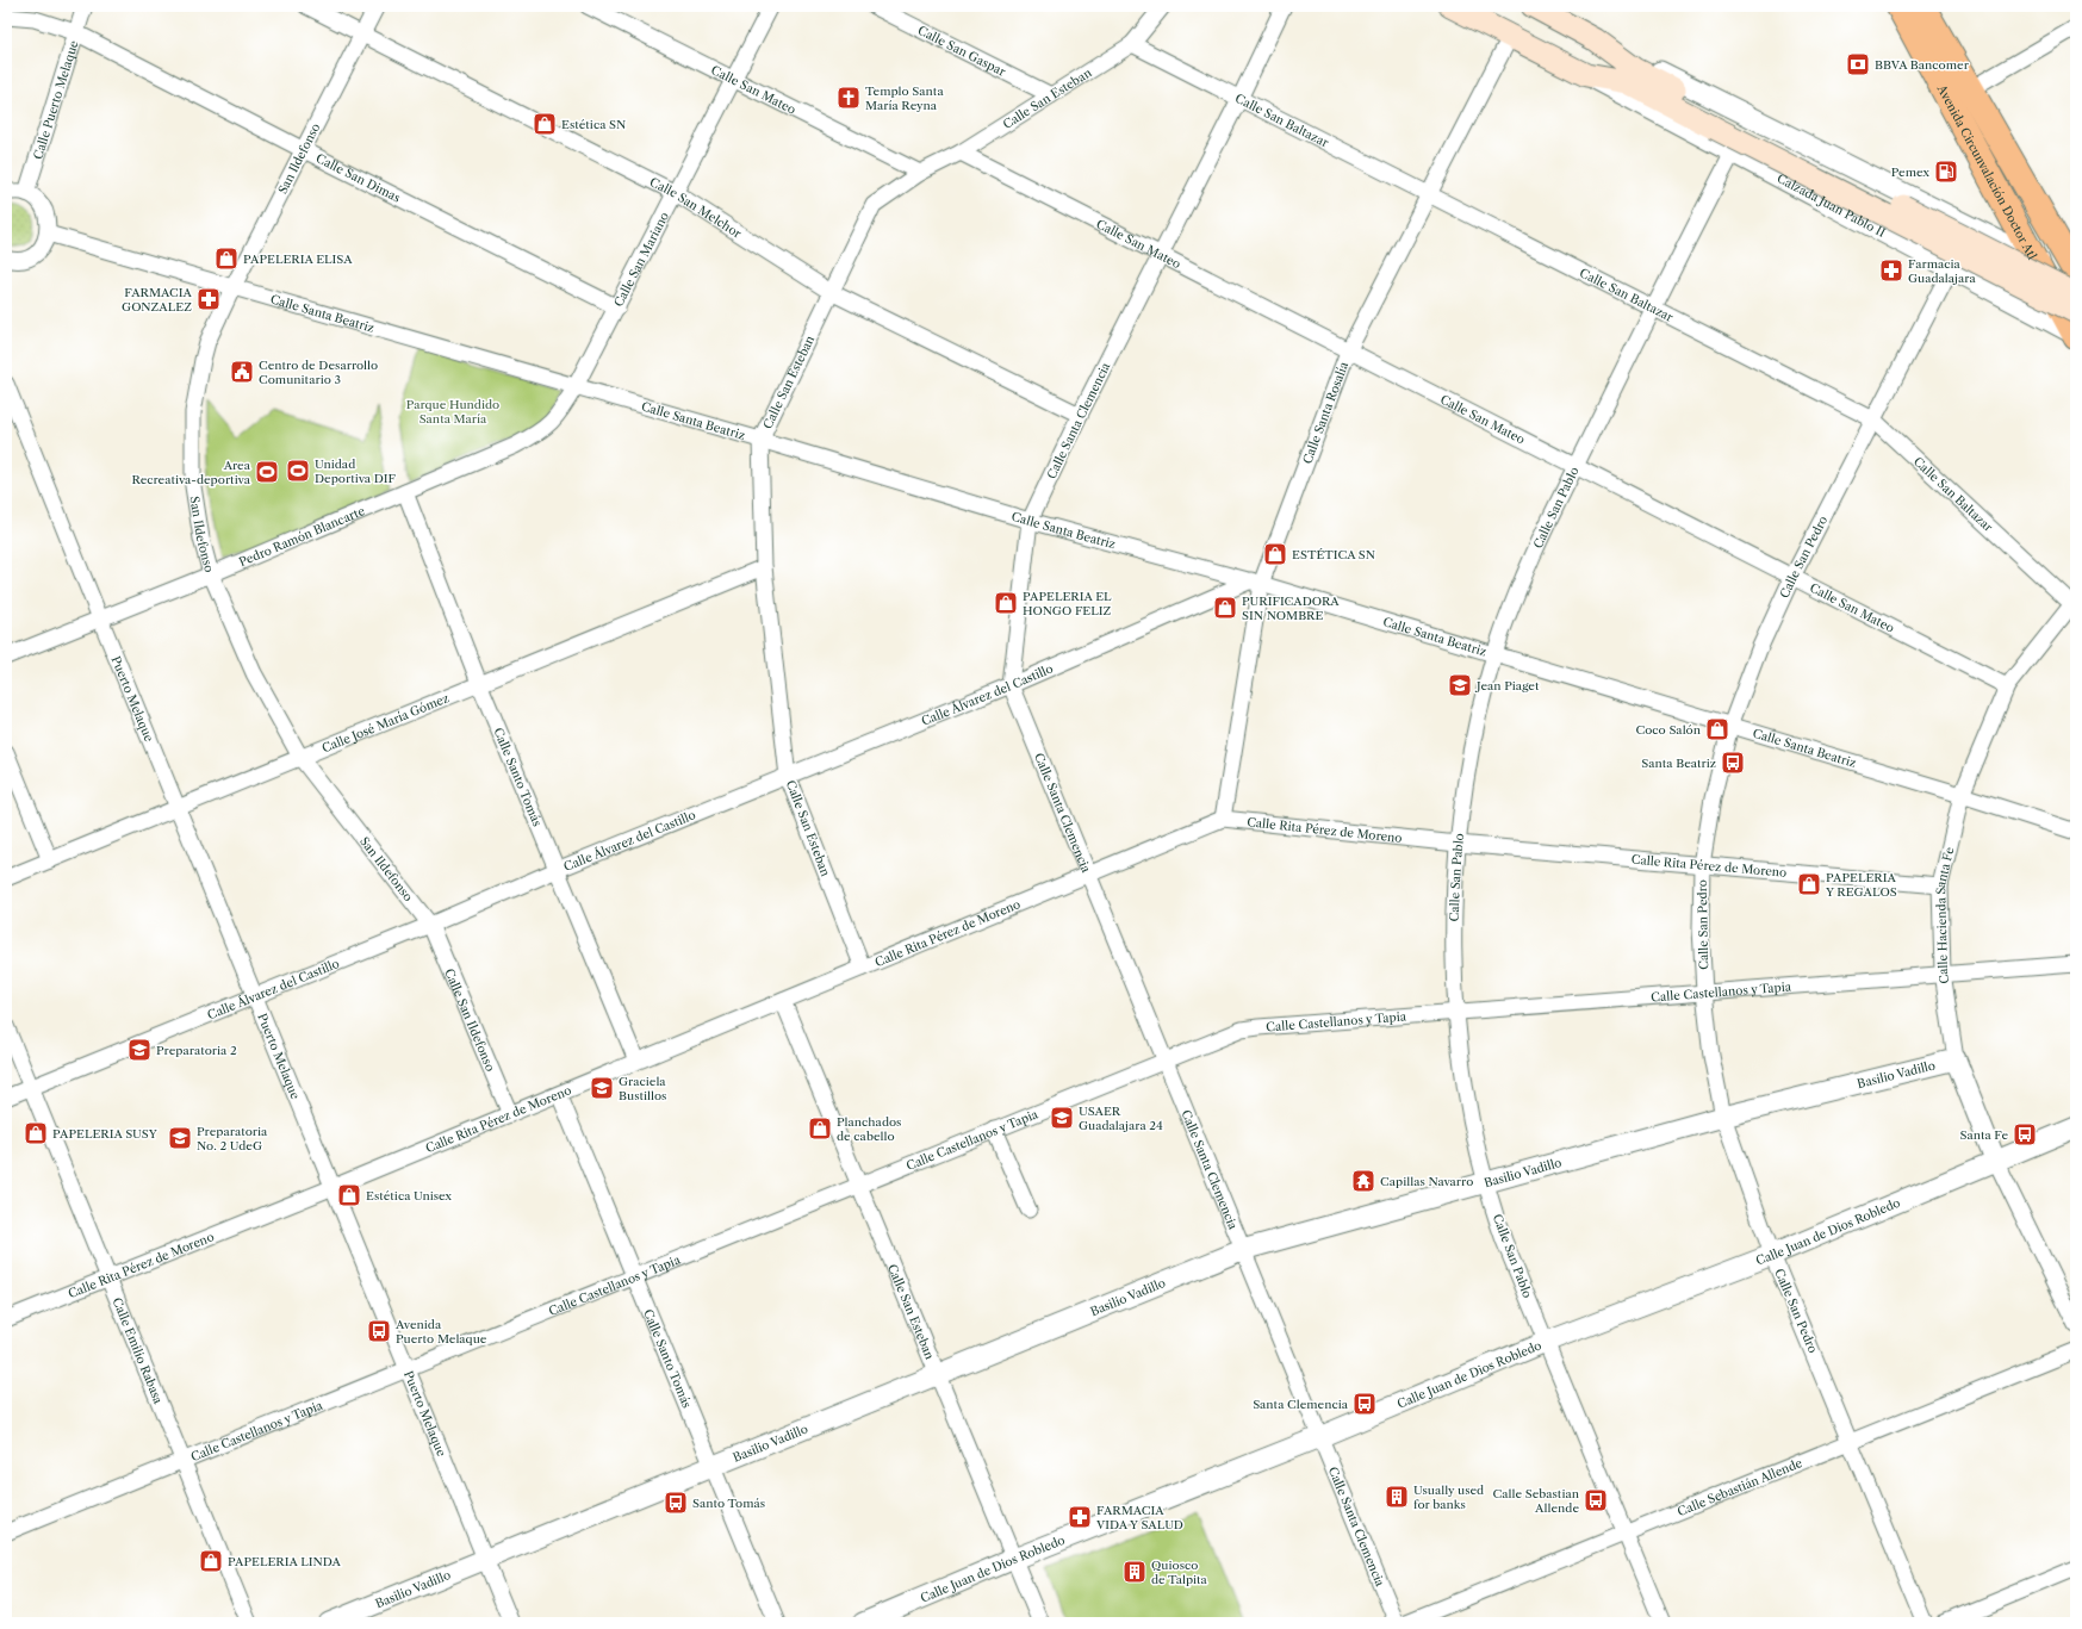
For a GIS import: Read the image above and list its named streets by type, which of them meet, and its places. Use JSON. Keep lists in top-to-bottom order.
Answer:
{
  "streets": {
    "main road": ["Avenida Circunvalación Doctor Atl", "Calzada Juan Pablo II"],
    "street": [
      "Calle San Gaspar",
      "Calle San Mateo",
      "Calle San Esteban",
      "Calle Puerto Melaque",
      "Calle San Baltazar",
      "San Ildefonso",
      "Calle San Dimas",
      "Calle San Melchor",
      "Calle San Mariano",
      "Calle Santa Beatriz",
      "Calle Santa Rosalía",
      "Calle Santa Clemencia",
      "Calle San Pablo",
      "Pedro Ramón Blancarte",
      "Calle San Pedro",
      "Calle Álvarez del Castillo",
      "Puerto Melaque",
      "Calle José María Gómez",
      "Calle Santo Tomás",
      "Calle Rita Pérez de Moreno",
      "Calle Hacienda Santa Fe",
      "Calle Castellanos y Tapia",
      "Calle San Ildefonso",
      "Basilio Vadillo",
      "Calle Juan de Dios Robledo",
      "Calle Emilio Rabasa",
      "Calle Sebastián Allende"
    ]
  },
  "crossings": [
    ["Calle San Gaspar", "Calle San Esteban"],
    ["Calle San Mateo", "Calle San Esteban"],
    ["Calle San Mateo", "Calle San Mariano"],
    ["Calle San Mateo", "Calle Santa Rosalía"],
    ["Calle San Mateo", "Calle Santa Clemencia"],
    ["Calle San Mateo", "Calle San Pablo"],
    ["Calle San Mateo", "Calle San Pedro"],
    ["Calle San Mateo", "Calle Hacienda Santa Fe"],
    ["Calle San Esteban", "Calle San Baltazar"],
    ["Calle San Esteban", "Calle San Melchor"],
    ["Calle San Esteban", "Calle Santa Beatriz"],
    ["Calle San Esteban", "Calle Álvarez del Castillo"],
    ["Calle San Esteban", "Calle José María Gómez"],
    ["Calle San Esteban", "Calle Rita Pérez de Moreno"],
    ["Calle San Esteban", "Calle Castellanos y Tapia"],
    ["Calle San Esteban", "Basilio Vadillo"],
    ["Calle San Esteban", "Calle Juan de Dios Robledo"],
    ["Calle Puerto Melaque", "Calle San Dimas"],
    ["Calle San Baltazar", "Calle Santa Rosalía"],
    ["Calle San Baltazar", "Calle Santa Clemencia"],
    ["Calle San Baltazar", "Calle San Pablo"],
    ["Calle San Baltazar", "Calle San Pedro"],
    ["Calle San Baltazar", "Calle Hacienda Santa Fe"],
    ["San Ildefonso", "Calle San Dimas"],
    ["San Ildefonso", "Calle San Melchor"],
    ["San Ildefonso", "Calle Santa Beatriz"],
    ["San Ildefonso", "Pedro Ramón Blancarte"],
    ["San Ildefonso", "Calle Álvarez del Castillo"],
    ["San Ildefonso", "Calle José María Gómez"],
    ["San Ildefonso", "Calle San Ildefonso"],
    ["Avenida Circunvalación Doctor Atl", "Calzada Juan Pablo II"],
    ["Calle San Dimas", "Calle San Mariano"],
    ["Calzada Juan Pablo II", "Calle Santa Rosalía"],
    ["Calzada Juan Pablo II", "Calle San Pablo"],
    ["Calzada Juan Pablo II", "Calle San Pedro"],
    ["Calle San Melchor", "Calle San Mariano"],
    ["Calle San Melchor", "Calle Santa Clemencia"],
    ["Calle San Mariano", "Calle Santa Beatriz"],
    ["Calle San Mariano", "Pedro Ramón Blancarte"],
    ["Calle Santa Beatriz", "Calle Santa Rosalía"],
    ["Calle Santa Beatriz", "Calle Santa Clemencia"],
    ["Calle Santa Beatriz", "Calle San Pablo"],
    ["Calle Santa Beatriz", "Pedro Ramón Blancarte"],
    ["Calle Santa Beatriz", "Calle San Pedro"],
    ["Calle Santa Beatriz", "Calle Álvarez del Castillo"],
    ["Calle Santa Beatriz", "Calle Hacienda Santa Fe"],
    ["Calle Santa Rosalía", "Calle Álvarez del Castillo"],
    ["Calle Santa Rosalía", "Calle Rita Pérez de Moreno"],
    ["Calle Santa Clemencia", "Calle Álvarez del Castillo"],
    ["Calle Santa Clemencia", "Calle Rita Pérez de Moreno"],
    ["Calle Santa Clemencia", "Calle Castellanos y Tapia"],
    ["Calle Santa Clemencia", "Basilio Vadillo"],
    ["Calle Santa Clemencia", "Calle Juan de Dios Robledo"],
    ["Calle San Pablo", "Calle Rita Pérez de Moreno"],
    ["Calle San Pablo", "Calle Castellanos y Tapia"],
    ["Calle San Pablo", "Basilio Vadillo"],
    ["Calle San Pablo", "Calle Juan de Dios Robledo"],
    ["Calle San Pablo", "Calle Sebastián Allende"],
    ["Pedro Ramón Blancarte", "Puerto Melaque"],
    ["Pedro Ramón Blancarte", "Calle Santo Tomás"],
    ["Calle San Pedro", "Calle Rita Pérez de Moreno"],
    ["Calle San Pedro", "Calle Castellanos y Tapia"],
    ["Calle San Pedro", "Basilio Vadillo"],
    ["Calle San Pedro", "Calle Juan de Dios Robledo"],
    ["Calle San Pedro", "Calle Sebastián Allende"],
    ["Calle Álvarez del Castillo", "Puerto Melaque"],
    ["Calle Álvarez del Castillo", "Calle Santo Tomás"],
    ["Calle Álvarez del Castillo", "Calle San Ildefonso"],
    ["Calle Álvarez del Castillo", "Calle Emilio Rabasa"],
    ["Puerto Melaque", "Calle José María Gómez"],
    ["Puerto Melaque", "Calle Rita Pérez de Moreno"],
    ["Puerto Melaque", "Calle Castellanos y Tapia"],
    ["Puerto Melaque", "Basilio Vadillo"],
    ["Calle José María Gómez", "Calle Santo Tomás"],
    ["Calle Santo Tomás", "Calle Rita Pérez de Moreno"],
    ["Calle Santo Tomás", "Calle Castellanos y Tapia"],
    ["Calle Santo Tomás", "Basilio Vadillo"],
    ["Calle Rita Pérez de Moreno", "Calle Hacienda Santa Fe"],
    ["Calle Rita Pérez de Moreno", "Calle San Ildefonso"],
    ["Calle Rita Pérez de Moreno", "Calle Emilio Rabasa"],
    ["Calle Hacienda Santa Fe", "Calle Castellanos y Tapia"],
    ["Calle Hacienda Santa Fe", "Basilio Vadillo"],
    ["Calle Hacienda Santa Fe", "Calle Juan de Dios Robledo"],
    ["Calle Castellanos y Tapia", "Calle Emilio Rabasa"]
  ],
  "parks": ["Parque Hundido Santa María"],
  "places": {
    "bank": ["BBVA Bancomer"],
    "church": ["Templo Santa María Reyna"],
    "shop": [
      "Estética SN",
      "PAPELERIA ELISA",
      "ESTÉTICA SN",
      "PAPELERIA EL HONGO FELIZ",
      "PURIFICADORA SIN NOMBRE",
      "Coco Salón",
      "PAPELERIA Y REGALOS",
      "Planchados de cabello",
      "PAPELERIA SUSY",
      "Estética Unisex",
      "PAPELERIA LINDA"
    ],
    "fuel station": ["Pemex"],
    "pharmacy": ["Farmacia Guadalajara", "FARMACIA GONZALEZ", "FARMACIA VIDA Y SALUD"],
    "public building": ["Centro de Desarrollo Comunitario 3"],
    "sports": ["Unidad Deportiva DIF", "Area Recreativa-deportiva"],
    "school or university": [
      "Jean Piaget",
      "Preparatoria 2",
      "Graciela Bustillos",
      "USAER Guadalajara 24",
      "Preparatoria No. 2 UdeG"
    ],
    "bus stop": [
      "Santa Beatriz",
      "Santa Fe",
      "Avenida Puerto Melaque",
      "Santa Clemencia",
      "Calle Sebastian Allende",
      "Santo Tomás"
    ],
    "temple": ["Capillas Navarro"],
    "building": ["Usually used for banks", "Quiosco de Talpita"]
  }
}
